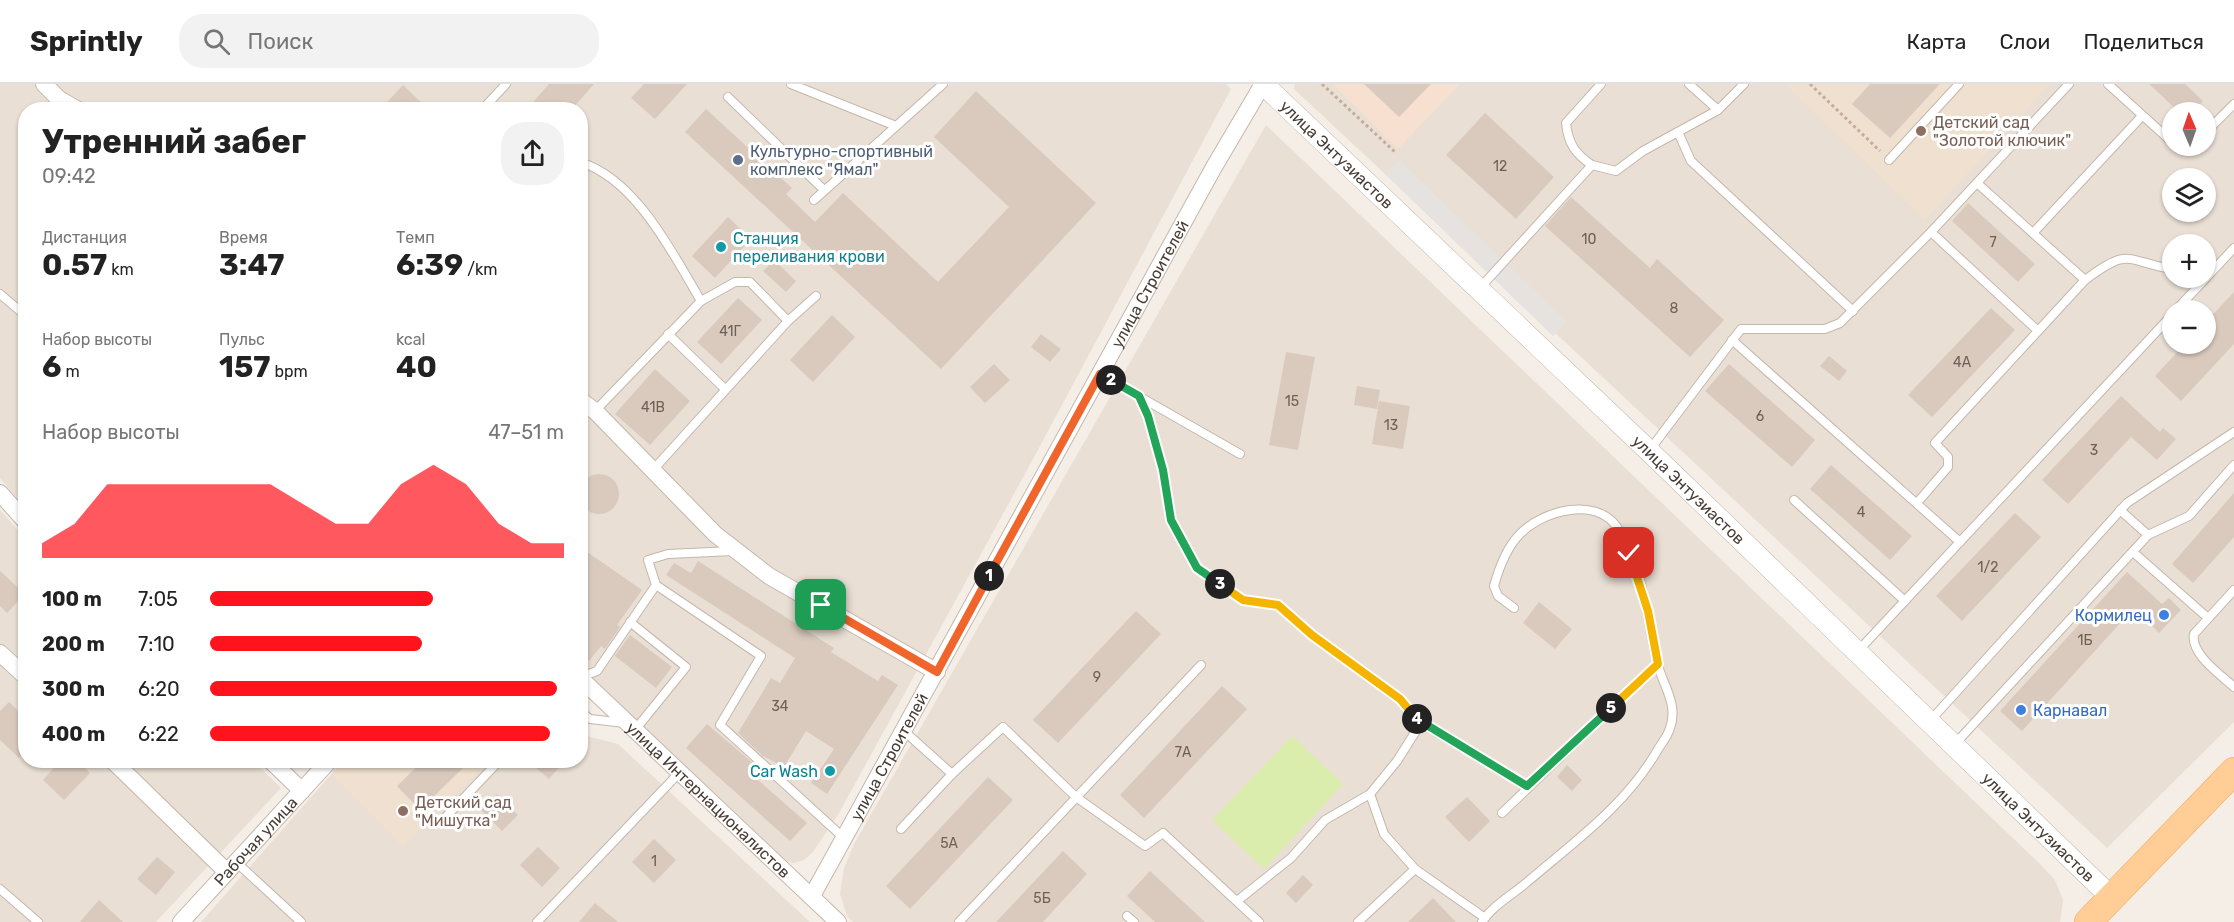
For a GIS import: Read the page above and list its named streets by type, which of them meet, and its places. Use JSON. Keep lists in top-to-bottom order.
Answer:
{
  "streets": {
    "street": [
      "улица Энтузиастов",
      "улица Строителей",
      "улица Интернационалистов",
      "Рабочая улица"
    ]
  },
  "crossings": [
    ["улица Энтузиастов", "улица Строителей"],
    ["улица Строителей", "улица Интернационалистов"]
  ],
  "places": [
    "Детский сад \"Золотой ключик\"",
    "Культурно-спортивный комплекс \"Ямал\"",
    "Станция переливания крови",
    "Кормилец",
    "Карнавал",
    "Car Wash",
    "Детский сад \"Мишутка\""
  ],
  "house_numbers": [
    "12",
    "10",
    "7",
    "8",
    "41Г",
    "4А",
    "15",
    "41В",
    "6",
    "13",
    "3",
    "4",
    "1/2",
    "1Б",
    "9",
    "34",
    "7А",
    "5А",
    "1",
    "5Б"
  ],
  "north": "top",
  "page": {
    "header": "Sprintly",
    "search": "Поиск",
    "nav": ["Карта", "Слои", "Поделиться"],
    "map_buttons": ["+", "−"],
    "heading": ["Утренний забег", "09:42"],
    "stats": [
      ["Дистанция", "0.57 km"],
      ["Время", "3:47"],
      ["Темп", "6:39 /km"],
      ["Набор высоты", "6 m"],
      ["Пульс", "157 bpm"],
      ["kcal", "40"]
    ],
    "pins": [
      "2",
      "1",
      "3",
      "5",
      "4"
    ],
    "chart": ["Набор высоты", "47–51 m"],
    "list": [
      {
        "name": "100 m",
        "note": "7:05"
      },
      {
        "name": "200 m",
        "note": "7:10"
      },
      {
        "name": "300 m",
        "note": "6:20"
      },
      {
        "name": "400 m",
        "note": "6:22"
      }
    ]
  }
}
